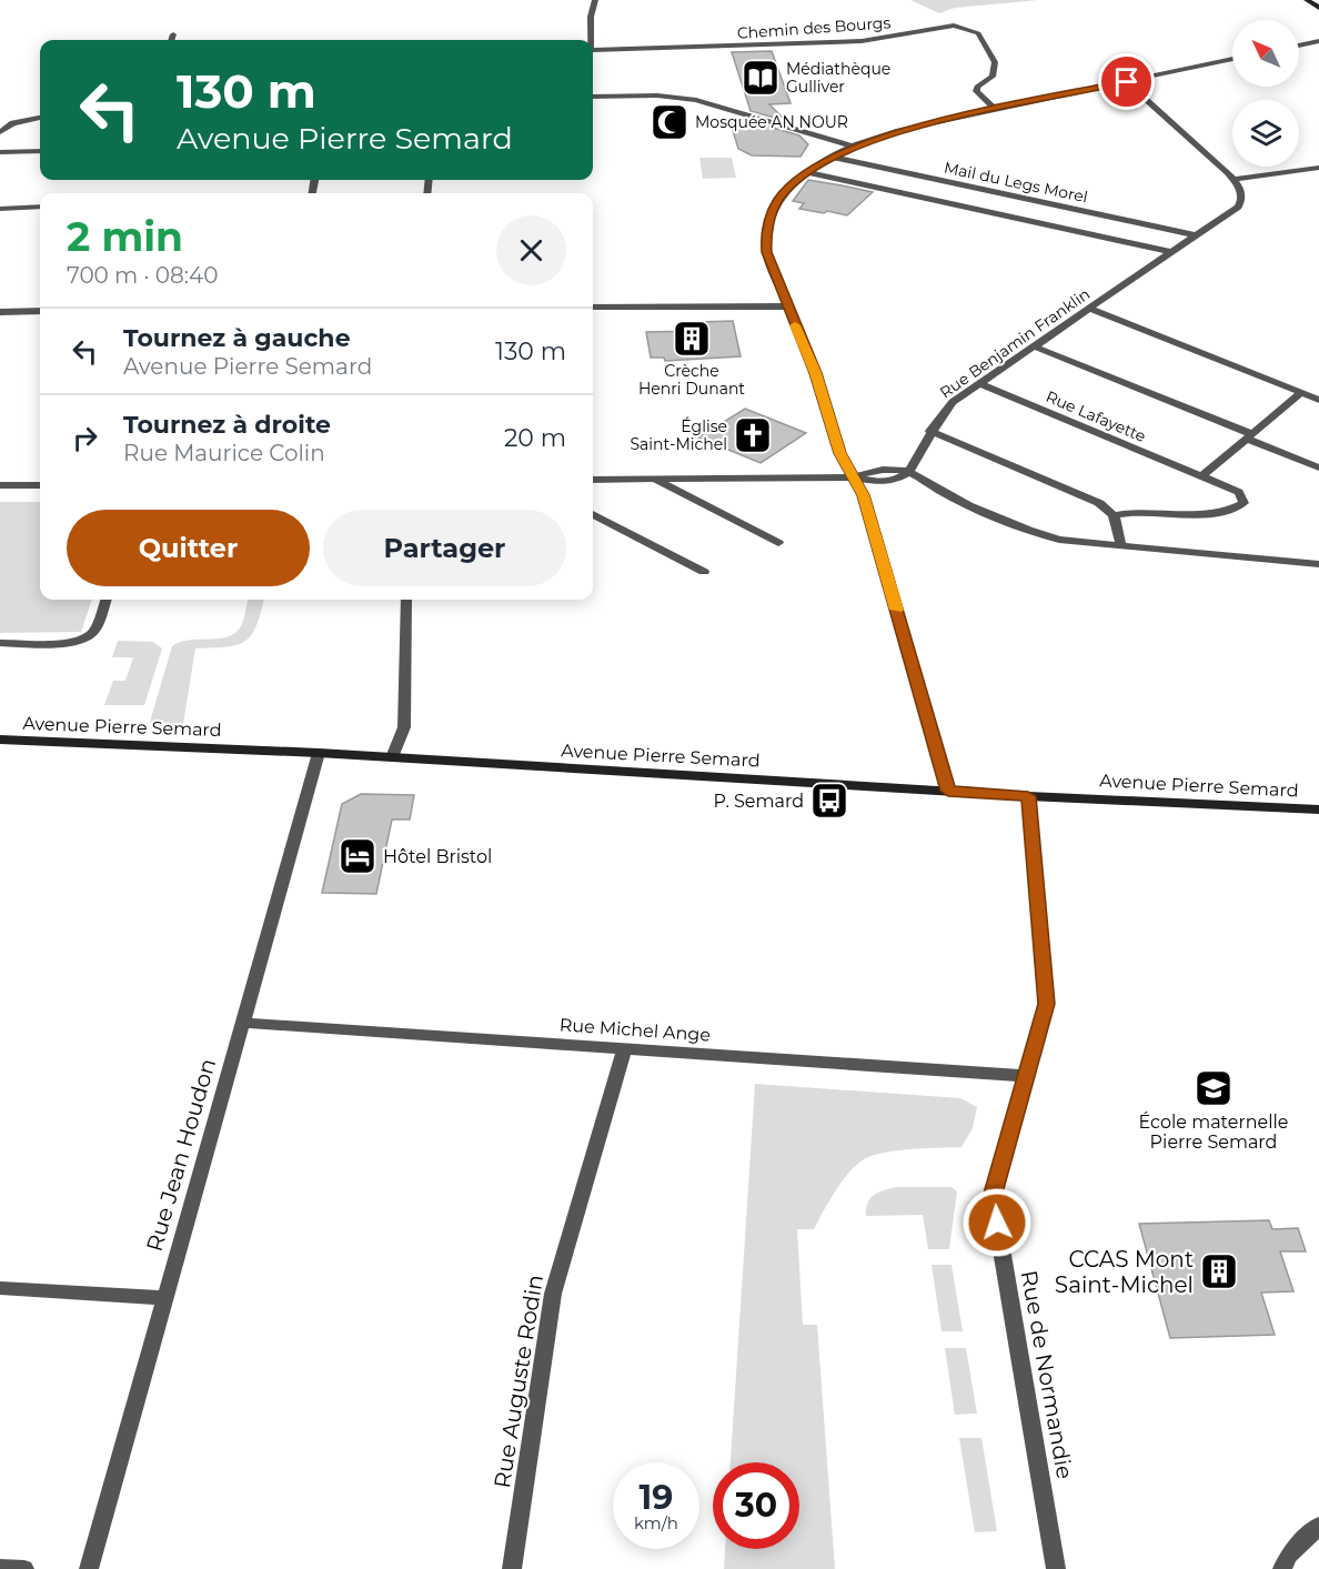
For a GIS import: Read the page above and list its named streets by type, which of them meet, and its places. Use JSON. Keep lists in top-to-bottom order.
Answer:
{
  "streets": {
    "main road": ["Avenue Pierre Semard"],
    "street": [
      "Chemin des Bourgs",
      "Mail du Legs Morel",
      "Rue Benjamin Franklin",
      "Rue Lafayette",
      "Rue Michel Ange",
      "Rue Jean Houdon",
      "Rue de Normandie",
      "Rue Auguste Rodin"
    ]
  },
  "crossings": [
    ["Mail du Legs Morel", "Rue Benjamin Franklin"],
    ["Rue Benjamin Franklin", "Rue Lafayette"],
    ["Avenue Pierre Semard", "Rue Jean Houdon"],
    ["Avenue Pierre Semard", "Rue de Normandie"],
    ["Rue Michel Ange", "Rue Jean Houdon"],
    ["Rue Michel Ange", "Rue de Normandie"],
    ["Rue Michel Ange", "Rue Auguste Rodin"]
  ],
  "places": {
    "library": ["Médiathèque Gulliver"],
    "mosque": ["Mosquée AN NOUR"],
    "building": ["Crèche Henri Dunant", "CCAS Mont Saint-Michel"],
    "church": ["Église Saint-Michel"],
    "bus stop": ["P. Semard"],
    "hotel": ["Hôtel Bristol"],
    "school or university": ["École maternelle Pierre Semard"]
  },
  "north": "top left",
  "page": {
    "turn": ["130 m", "Avenue Pierre Semard"],
    "heading": ["2 min", "700 m · 08:40"],
    "list": [
      {
        "name": "Tournez à gauche",
        "note": "Avenue Pierre Semard",
        "value": "130 m"
      },
      {
        "name": "Tournez à droite",
        "note": "Rue Maurice Colin",
        "value": "20 m"
      }
    ],
    "buttons": ["Quitter", "Partager"],
    "speed": "19 km/h",
    "limit": "30"
  }
}
